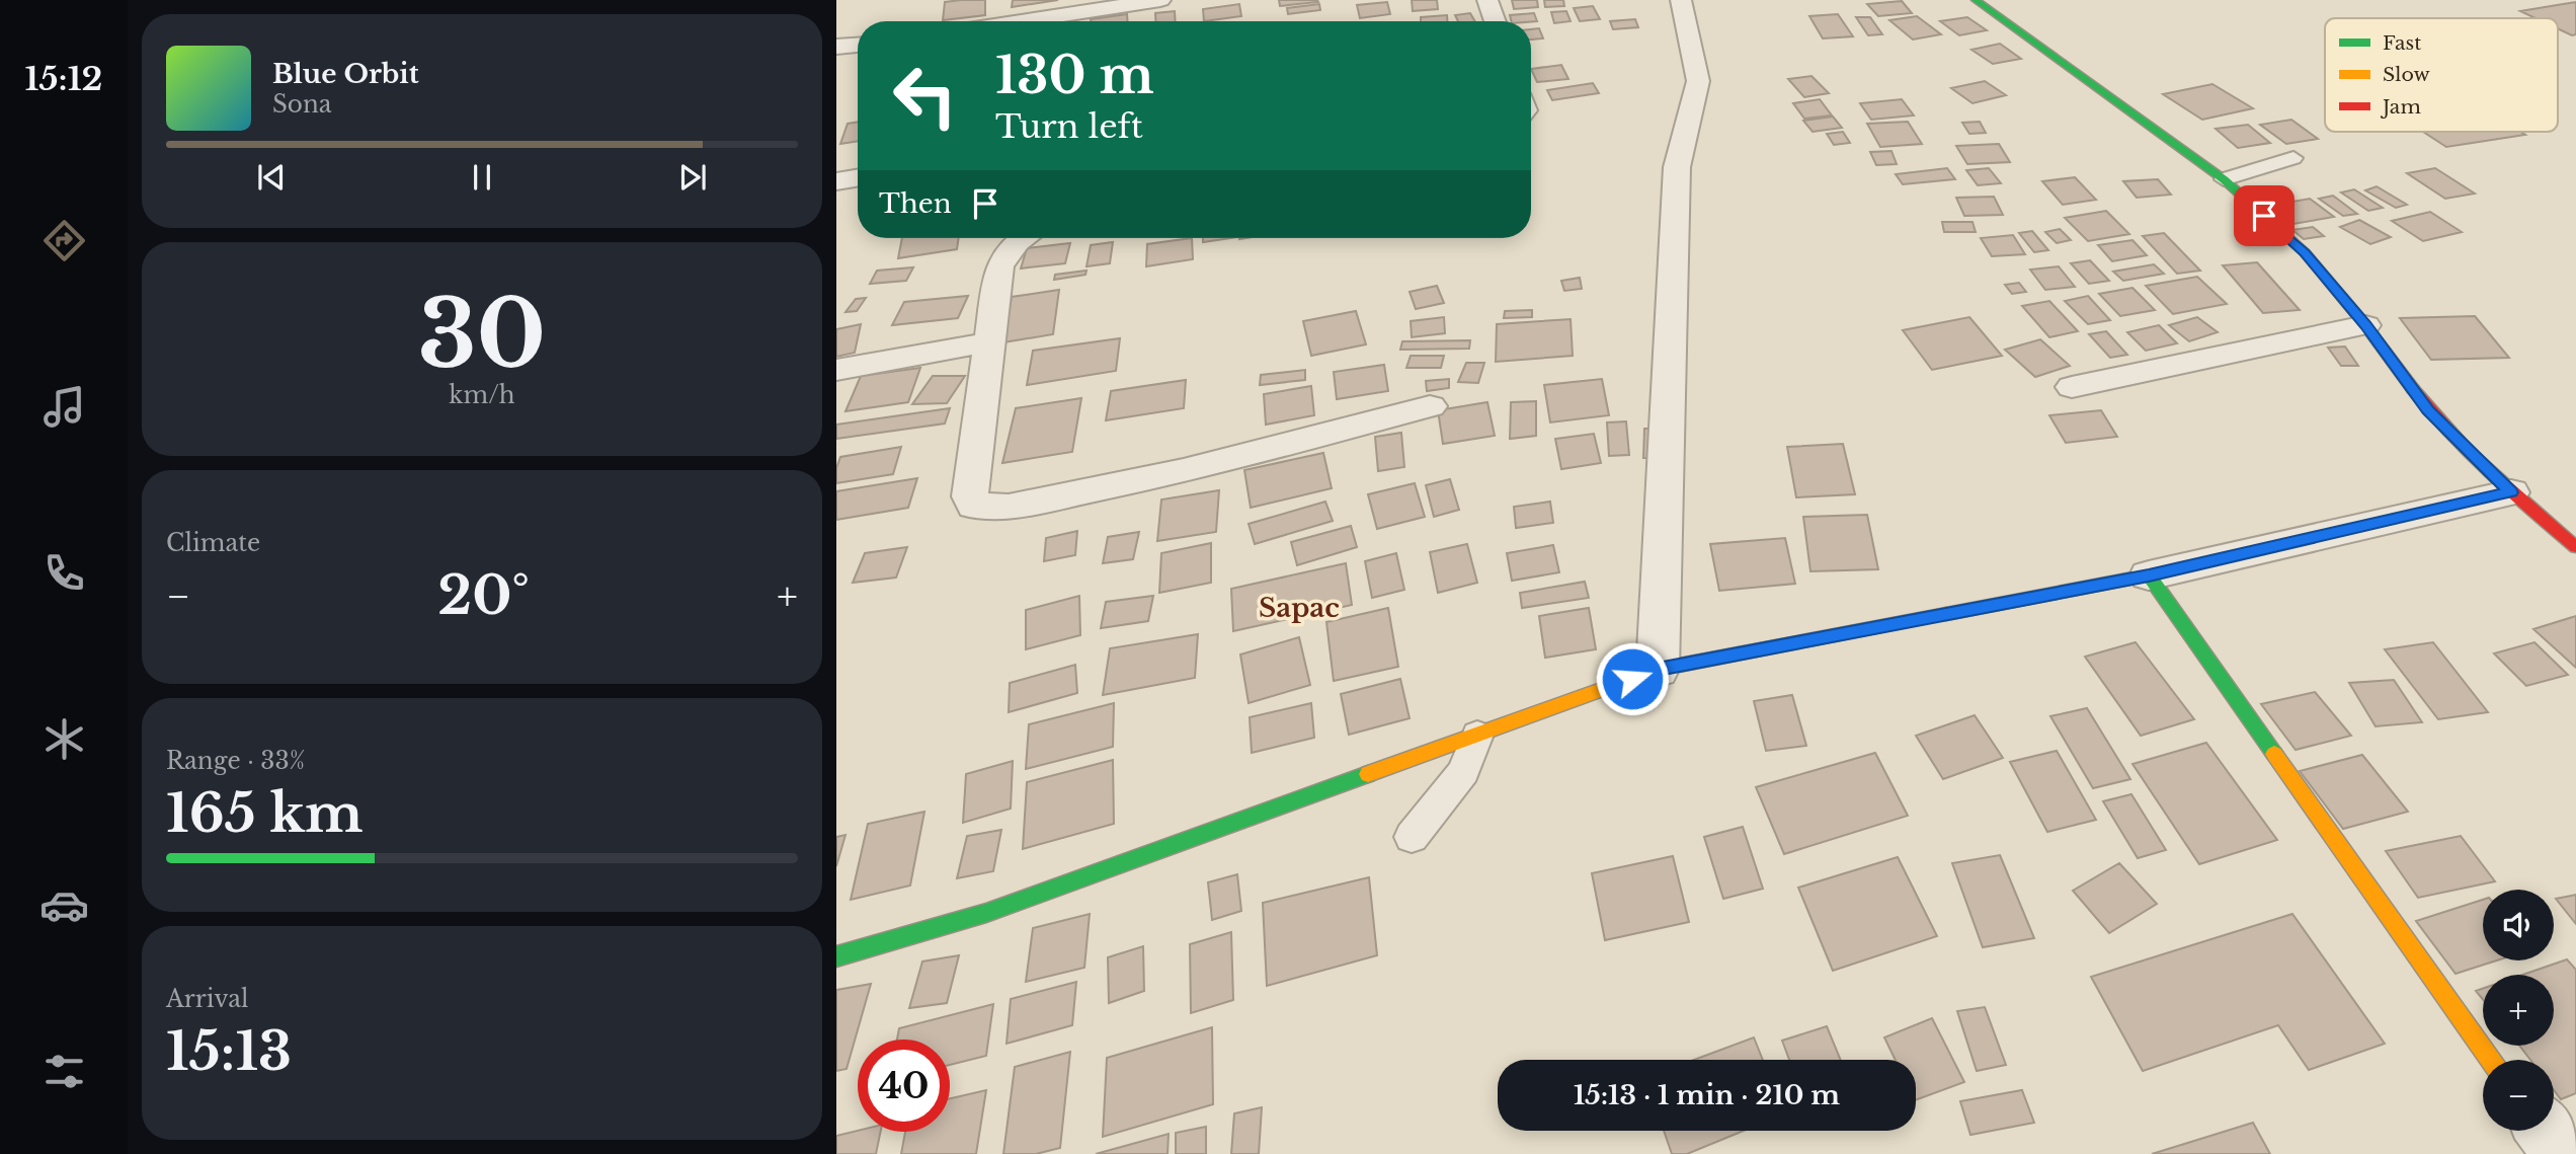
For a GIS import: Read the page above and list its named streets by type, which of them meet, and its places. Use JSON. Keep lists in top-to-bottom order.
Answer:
{
  "districts": ["Sapac"],
  "legend": ["Fast", "Slow", "Jam"],
  "page": {
    "tabs": "15:12",
    "turn": ["130 m", "Turn left"],
    "song": ["Blue Orbit", "Sona"],
    "then": "Then",
    "tile": [
      ["30", "km/h"],
      "Climate",
      ["Range · 33%", "165 km"],
      ["Arrival", "15:13"]
    ],
    "heat": ["−", "20°", "+"],
    "map_buttons": ["+", "−"],
    "limit": "40",
    "trip": "15:13 · 1 min · 210 m"
  }
}
